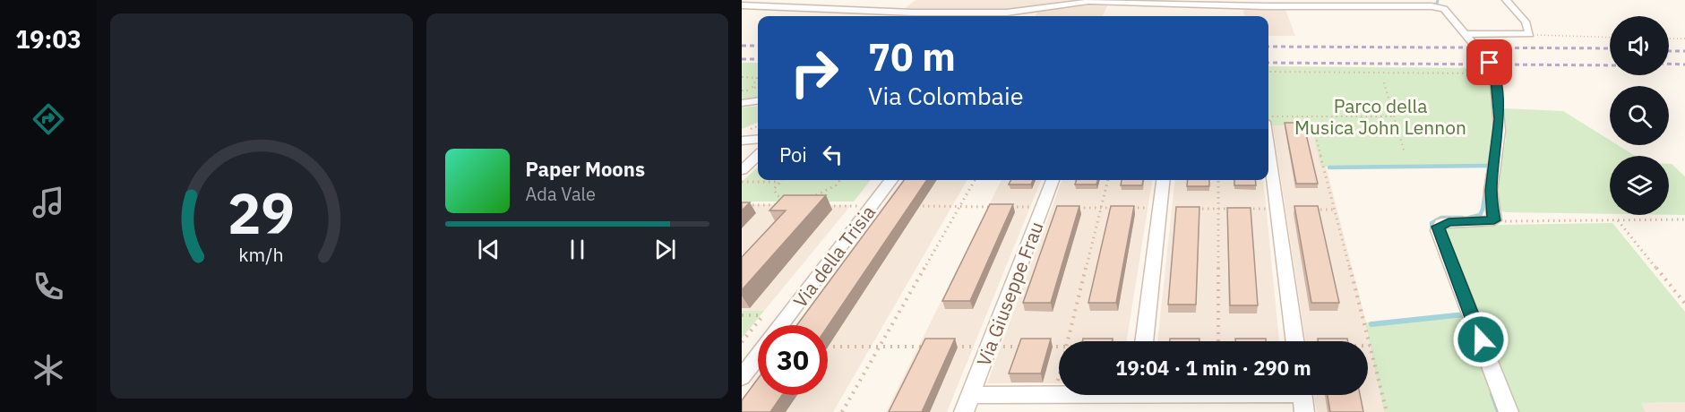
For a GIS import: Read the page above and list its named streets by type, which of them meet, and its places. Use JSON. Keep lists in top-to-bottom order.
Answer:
{
  "streets": {
    "street": ["Via della Trisia", "Via Giuseppe Frau"]
  },
  "parks": ["Parco della Musica John Lennon"],
  "page": {
    "tabs": "19:03",
    "turn": ["70 m", "Via Colombaie"],
    "then": "Poi",
    "song": ["Paper Moons", "Ada Vale"],
    "limit": "30",
    "trip": "19:04 · 1 min · 290 m",
    "gauge": ["29", "km/h"]
  }
}
